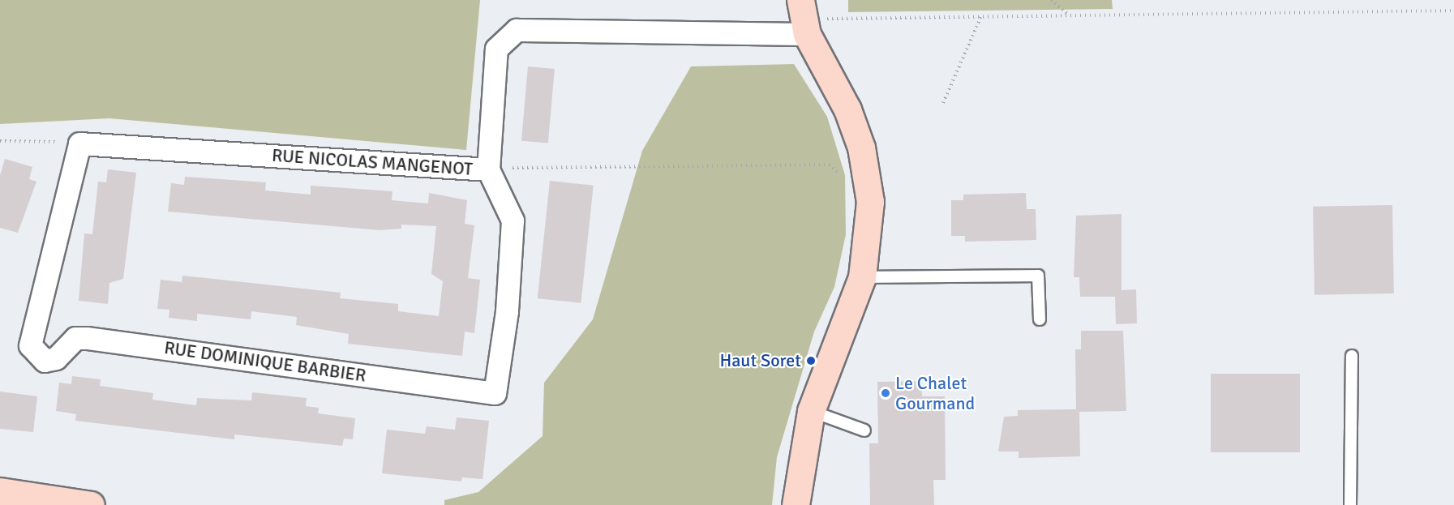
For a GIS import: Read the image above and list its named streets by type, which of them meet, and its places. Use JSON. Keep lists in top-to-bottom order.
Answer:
{
  "streets": {
    "street": ["RUE NICOLAS MANGENOT", "RUE DOMINIQUE BARBIER"]
  },
  "crossings": [
    ["RUE NICOLAS MANGENOT", "RUE DOMINIQUE BARBIER"]
  ],
  "places": ["Haut Soret", "Le Chalet Gourmand"]
}
